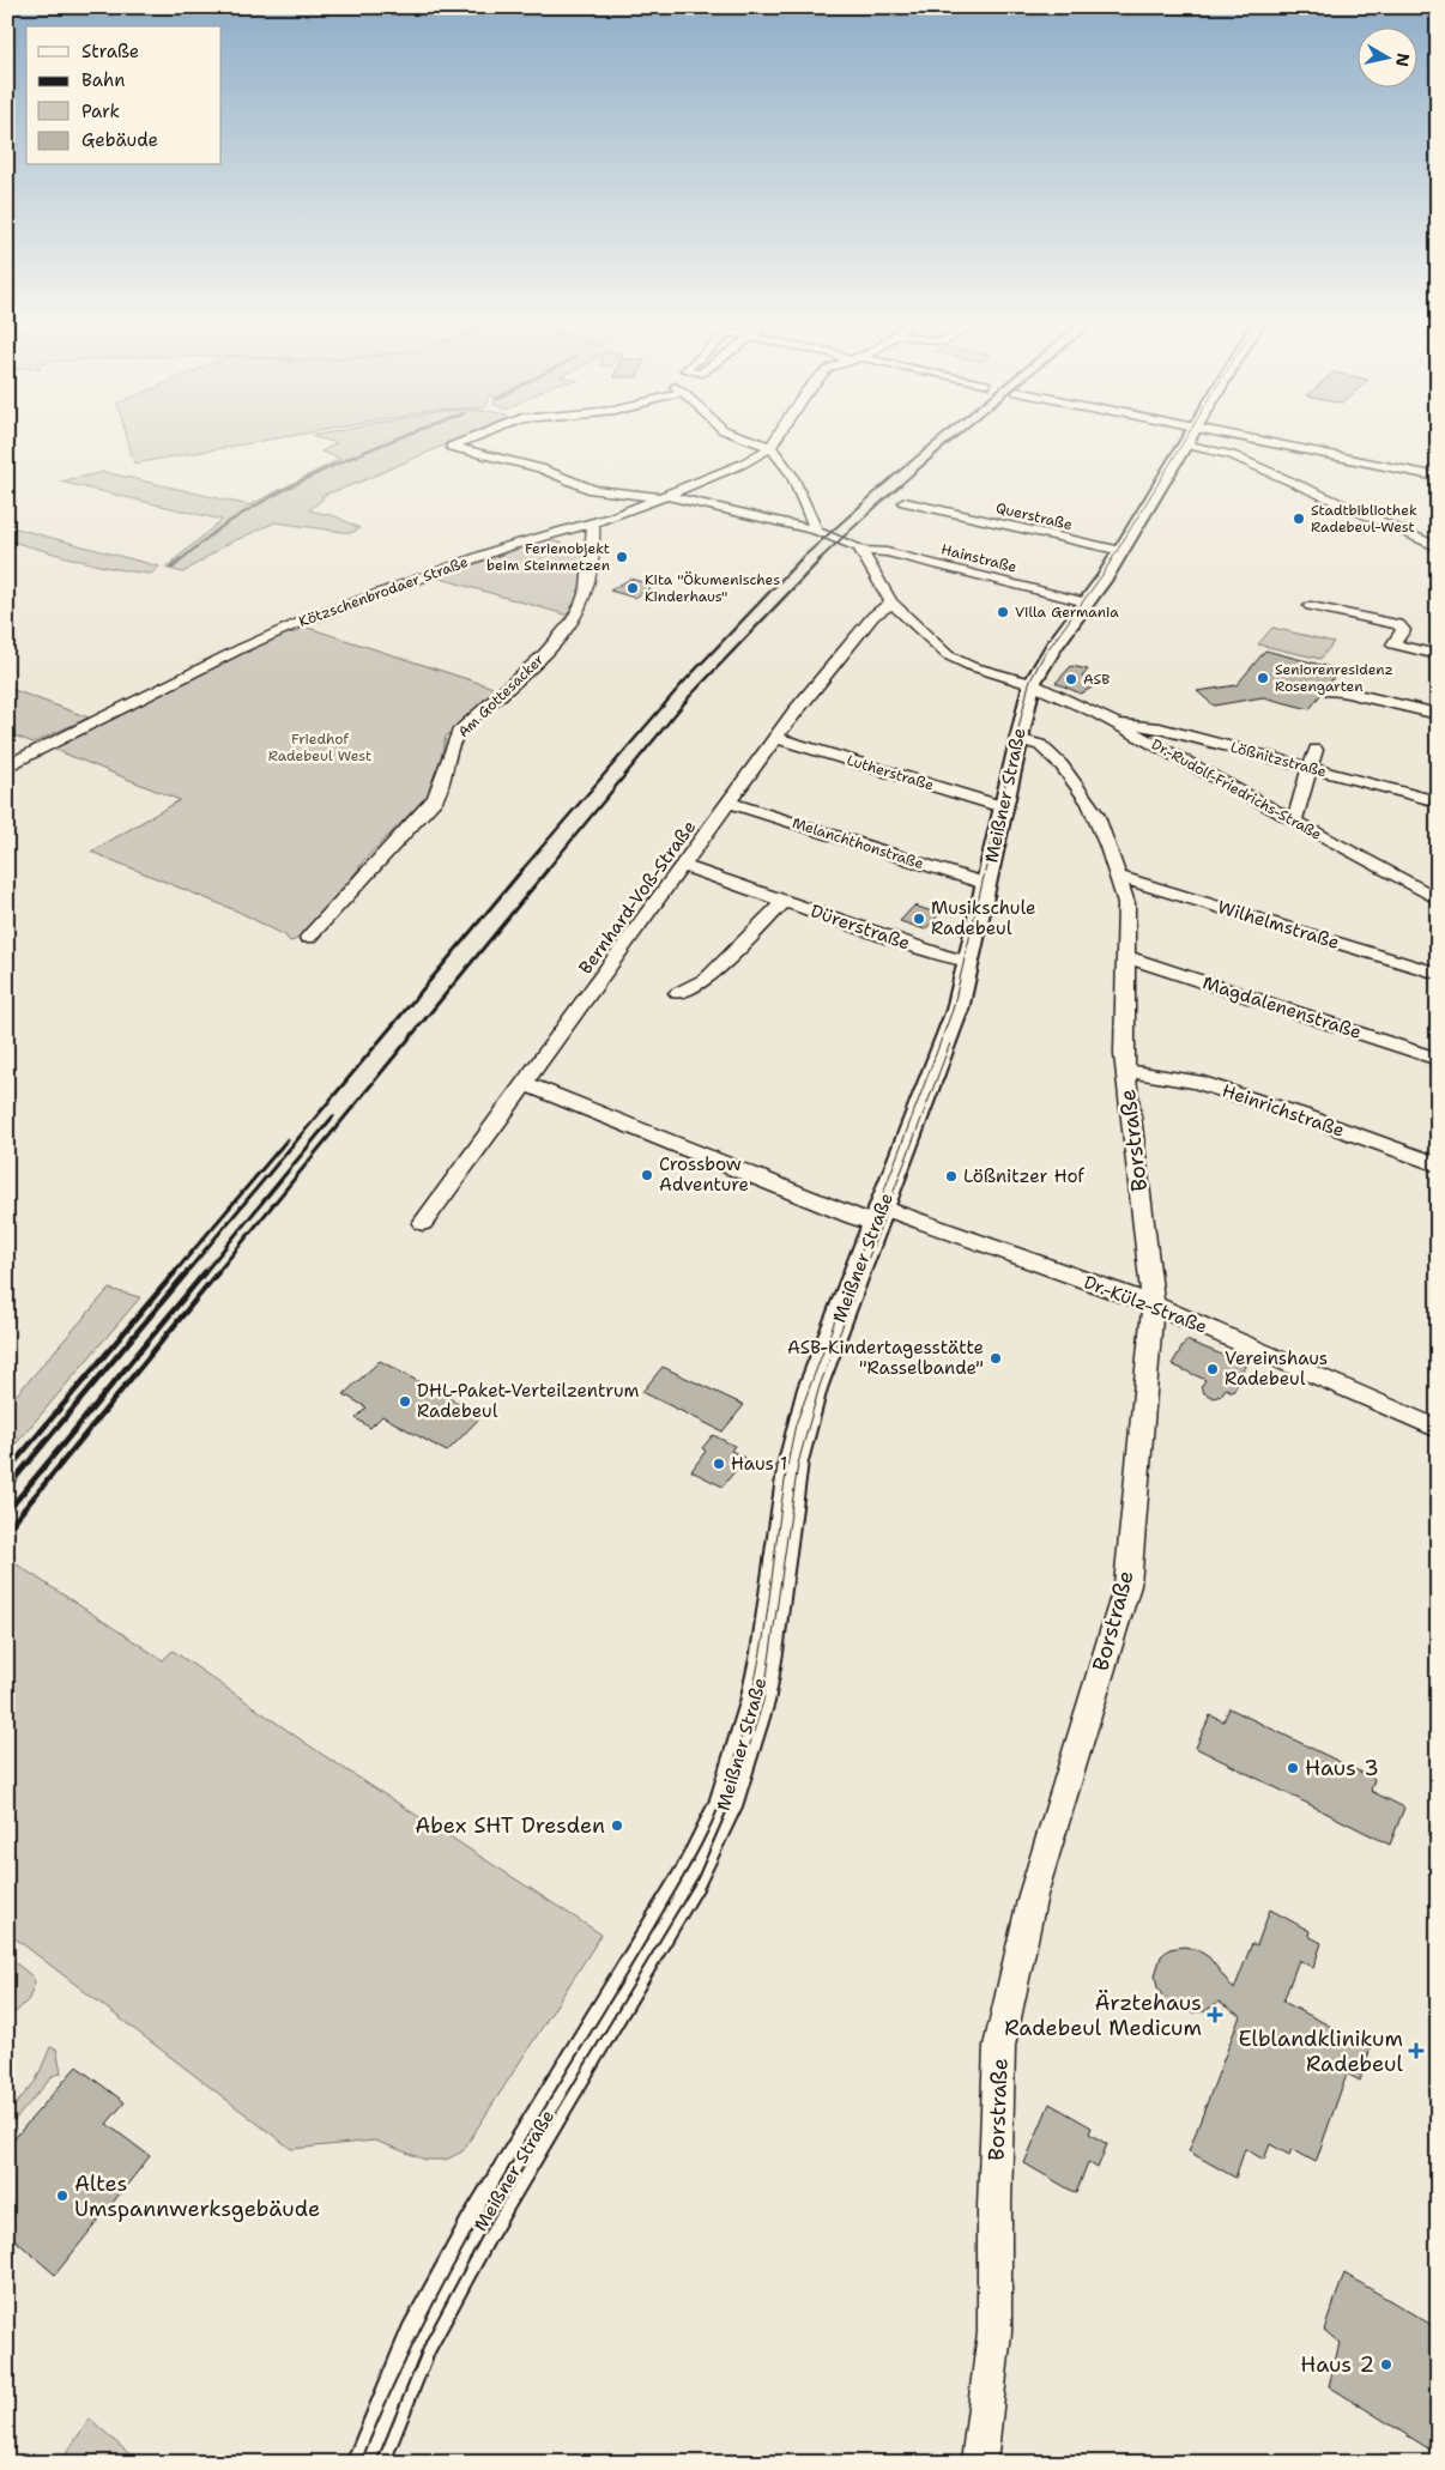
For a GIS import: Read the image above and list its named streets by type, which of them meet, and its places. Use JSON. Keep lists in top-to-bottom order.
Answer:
{
  "streets": {
    "main road": ["Meißner Straße"],
    "street": [
      "Querstraße",
      "Hainstraße",
      "Kötzschenbrodaer Straße",
      "Am Gottesacker",
      "Lößnitzstraße",
      "Lutherstraße",
      "Dr.-Rudolf-Friedrichs-Straße",
      "Melanchthonstraße",
      "Bernhard-Voß-Straße",
      "Wilhelmstraße",
      "Dürerstraße",
      "Magdalenenstraße",
      "Heinrichstraße",
      "Borstraße",
      "Dr.-Külz-Straße"
    ]
  },
  "crossings": [
    ["Querstraße", "Meißner Straße"],
    ["Hainstraße", "Dr.-Rudolf-Friedrichs-Straße"],
    ["Hainstraße", "Meißner Straße"],
    ["Kötzschenbrodaer Straße", "Am Gottesacker"],
    ["Lößnitzstraße", "Dr.-Rudolf-Friedrichs-Straße"],
    ["Lutherstraße", "Meißner Straße"],
    ["Lutherstraße", "Bernhard-Voß-Straße"],
    ["Dr.-Rudolf-Friedrichs-Straße", "Meißner Straße"],
    ["Dr.-Rudolf-Friedrichs-Straße", "Bernhard-Voß-Straße"],
    ["Meißner Straße", "Melanchthonstraße"],
    ["Meißner Straße", "Dürerstraße"],
    ["Meißner Straße", "Borstraße"],
    ["Meißner Straße", "Dr.-Külz-Straße"],
    ["Melanchthonstraße", "Bernhard-Voß-Straße"],
    ["Bernhard-Voß-Straße", "Dürerstraße"],
    ["Bernhard-Voß-Straße", "Dr.-Külz-Straße"],
    ["Wilhelmstraße", "Borstraße"],
    ["Magdalenenstraße", "Borstraße"],
    ["Heinrichstraße", "Borstraße"],
    ["Borstraße", "Dr.-Külz-Straße"]
  ],
  "parks": ["Friedhof Radebeul West"],
  "places": {
    "other": [
      "Stadtbibliothek Radebeul-West",
      "Ferienobjekt beim Steinmetzen",
      "Kita \"Ökumenisches Kinderhaus\"",
      "Villa Germania",
      "Seniorenresidenz Rosengarten",
      "ASB",
      "Musikschule Radebeul",
      "Crossbow Adventure",
      "Lößnitzer Hof",
      "ASB-Kindertagesstätte \"Rasselbande\"",
      "Vereinshaus Radebeul",
      "DHL-Paket-Verteilzentrum Radebeul",
      "Haus 1",
      "Haus 3",
      "Abex SHT Dresden",
      "Altes Umspannwerksgebäude",
      "Haus 2"
    ],
    "health": ["Ärztehaus Radebeul Medicum", "Elblandklinikum Radebeul"]
  },
  "legend": [
    "Straße",
    "Bahn",
    "Park",
    "Gebäude"
  ],
  "north": "right"
}
